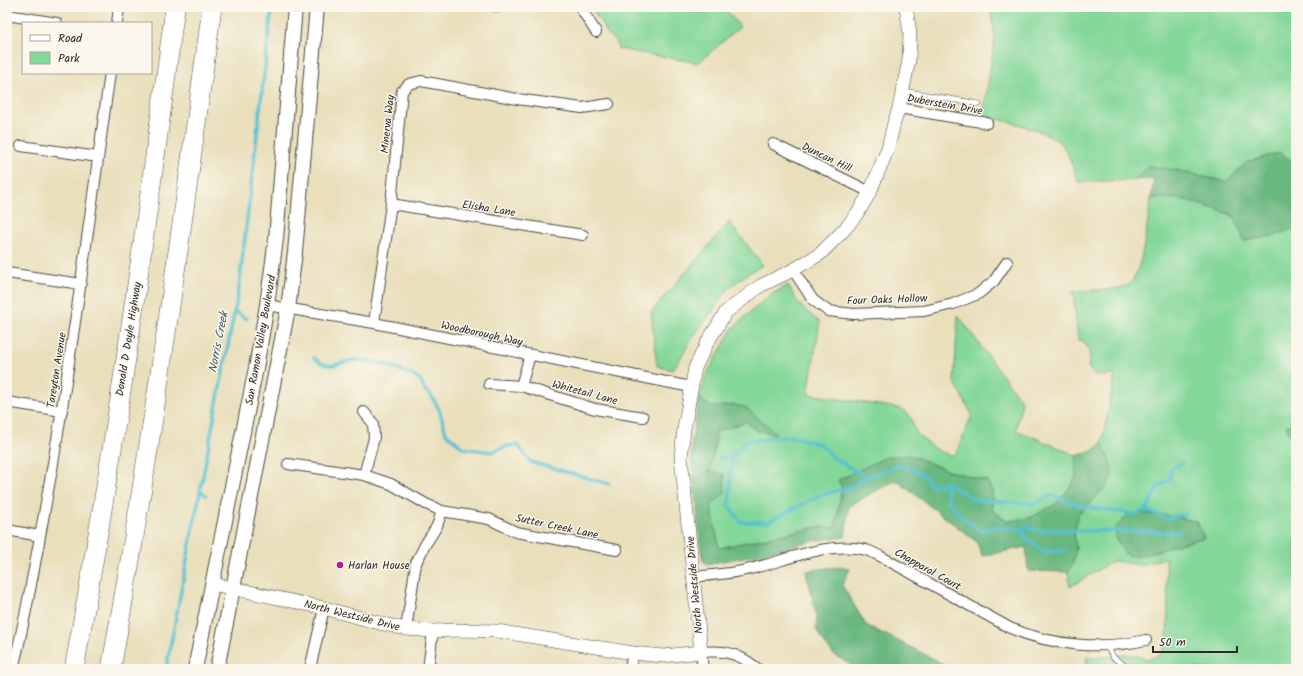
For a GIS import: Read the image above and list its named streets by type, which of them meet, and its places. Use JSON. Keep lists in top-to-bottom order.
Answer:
{
  "streets": {
    "highway": ["Donald D Doyle Highway"],
    "main road": ["San Ramon Valley Boulevard"],
    "street": [
      "Duberstein Drive",
      "Minerva Way",
      "Duncan Hill",
      "Elisha Lane",
      "Four Oaks Hollow",
      "Woodborough Way",
      "Tareyton Avenue",
      "Whitetail Lane",
      "Sutter Creek Lane",
      "Chapparal Court",
      "North Westside Drive"
    ]
  },
  "crossings": [
    ["Duberstein Drive", "North Westside Drive"],
    ["Minerva Way", "Elisha Lane"],
    ["Minerva Way", "Woodborough Way"],
    ["Duncan Hill", "North Westside Drive"],
    ["Four Oaks Hollow", "North Westside Drive"],
    ["Woodborough Way", "San Ramon Valley Boulevard"],
    ["Woodborough Way", "North Westside Drive"],
    ["San Ramon Valley Boulevard", "North Westside Drive"],
    ["Chapparal Court", "North Westside Drive"]
  ],
  "water": ["Norris Creek"],
  "places": ["Harlan House"],
  "legend": ["Road", "Park"],
  "scale_bar": "50 m"
}
